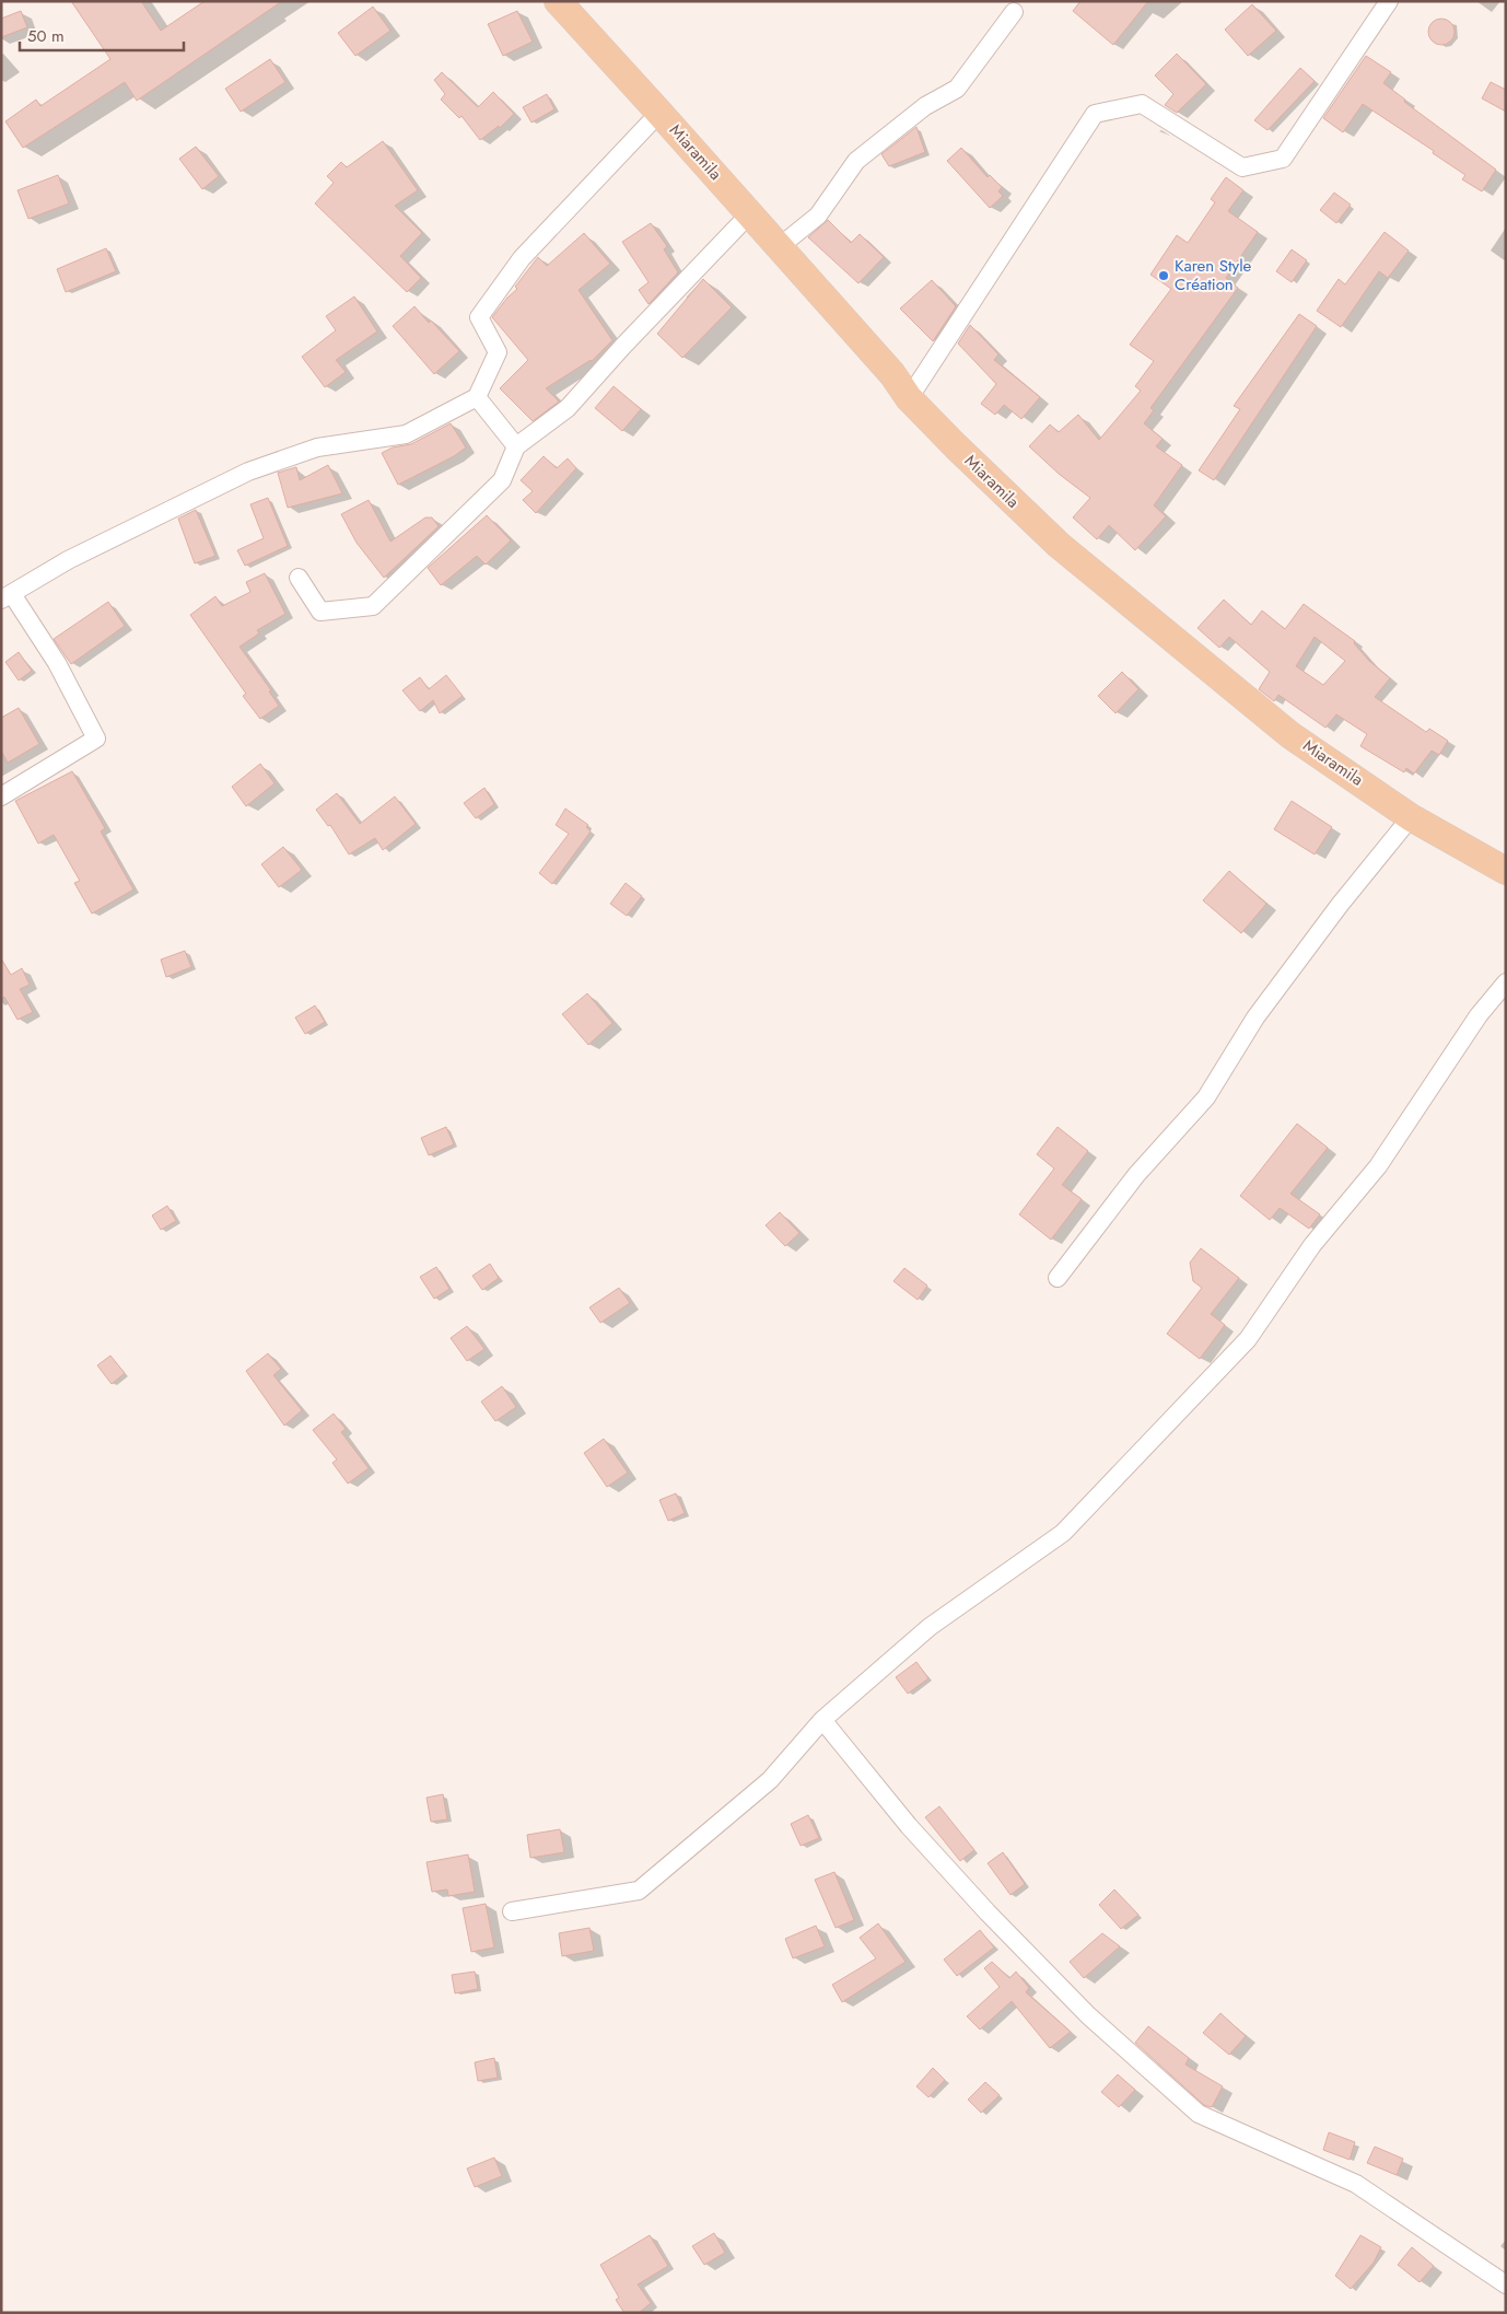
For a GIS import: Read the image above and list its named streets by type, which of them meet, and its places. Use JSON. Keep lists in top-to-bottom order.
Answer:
{
  "streets": {
    "main road": ["Miaramila"]
  },
  "places": ["Karen Style Création"],
  "scale_bar": "50 m"
}
